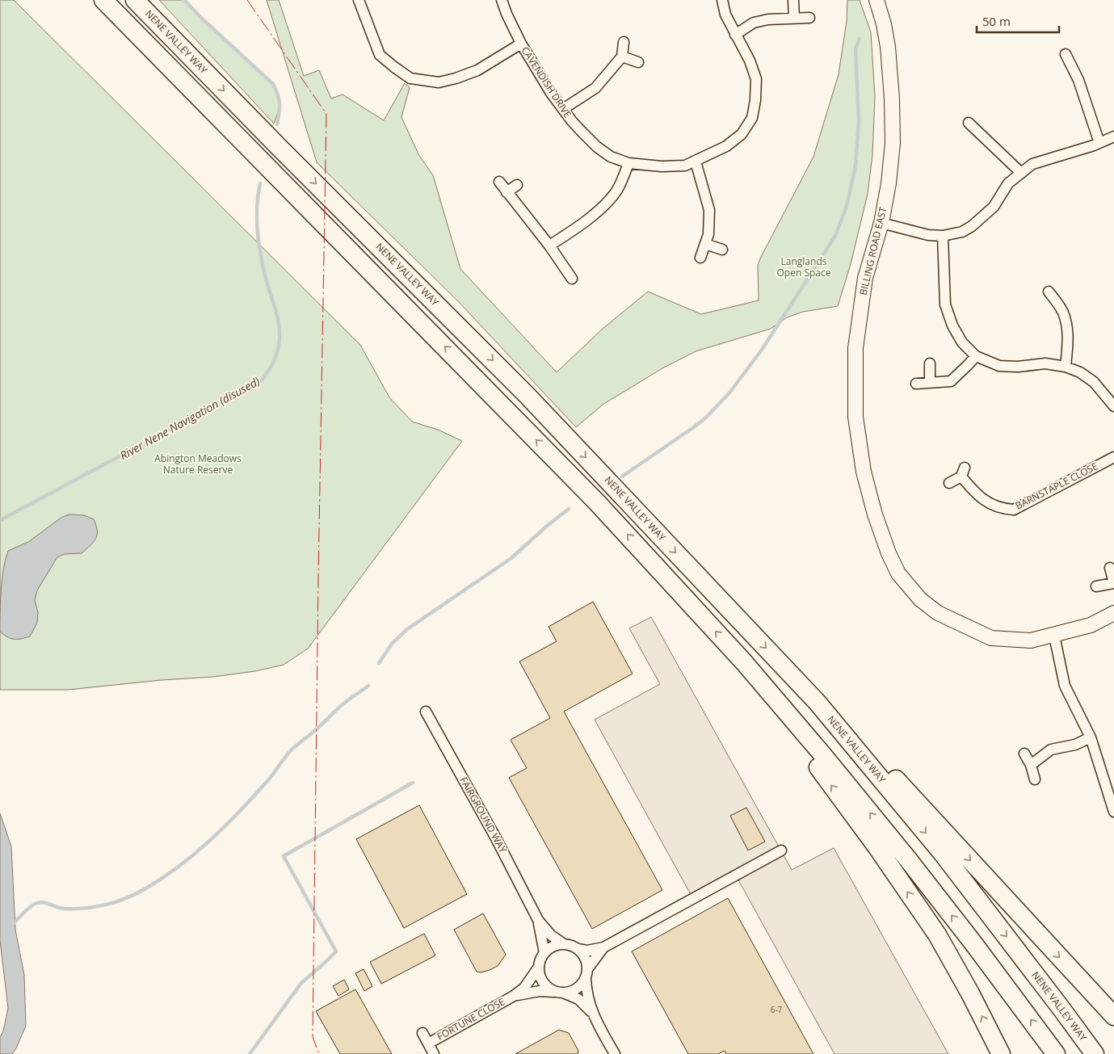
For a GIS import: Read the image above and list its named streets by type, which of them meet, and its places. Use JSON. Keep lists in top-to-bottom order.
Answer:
{
  "streets": {
    "highway": ["NENE VALLEY WAY"],
    "street": [
      "CAVENDISH DRIVE",
      "BILLING ROAD EAST",
      "BARNSTAPLE CLOSE",
      "FAIRGROUND WAY",
      "FORTUNE CLOSE"
    ]
  },
  "water": ["River Nene Navigation (disused)"],
  "parks": ["Langlands Open Space", "Abington Meadows Nature Reserve"],
  "house_numbers": ["6-7"],
  "scale_bar": "50 m"
}
